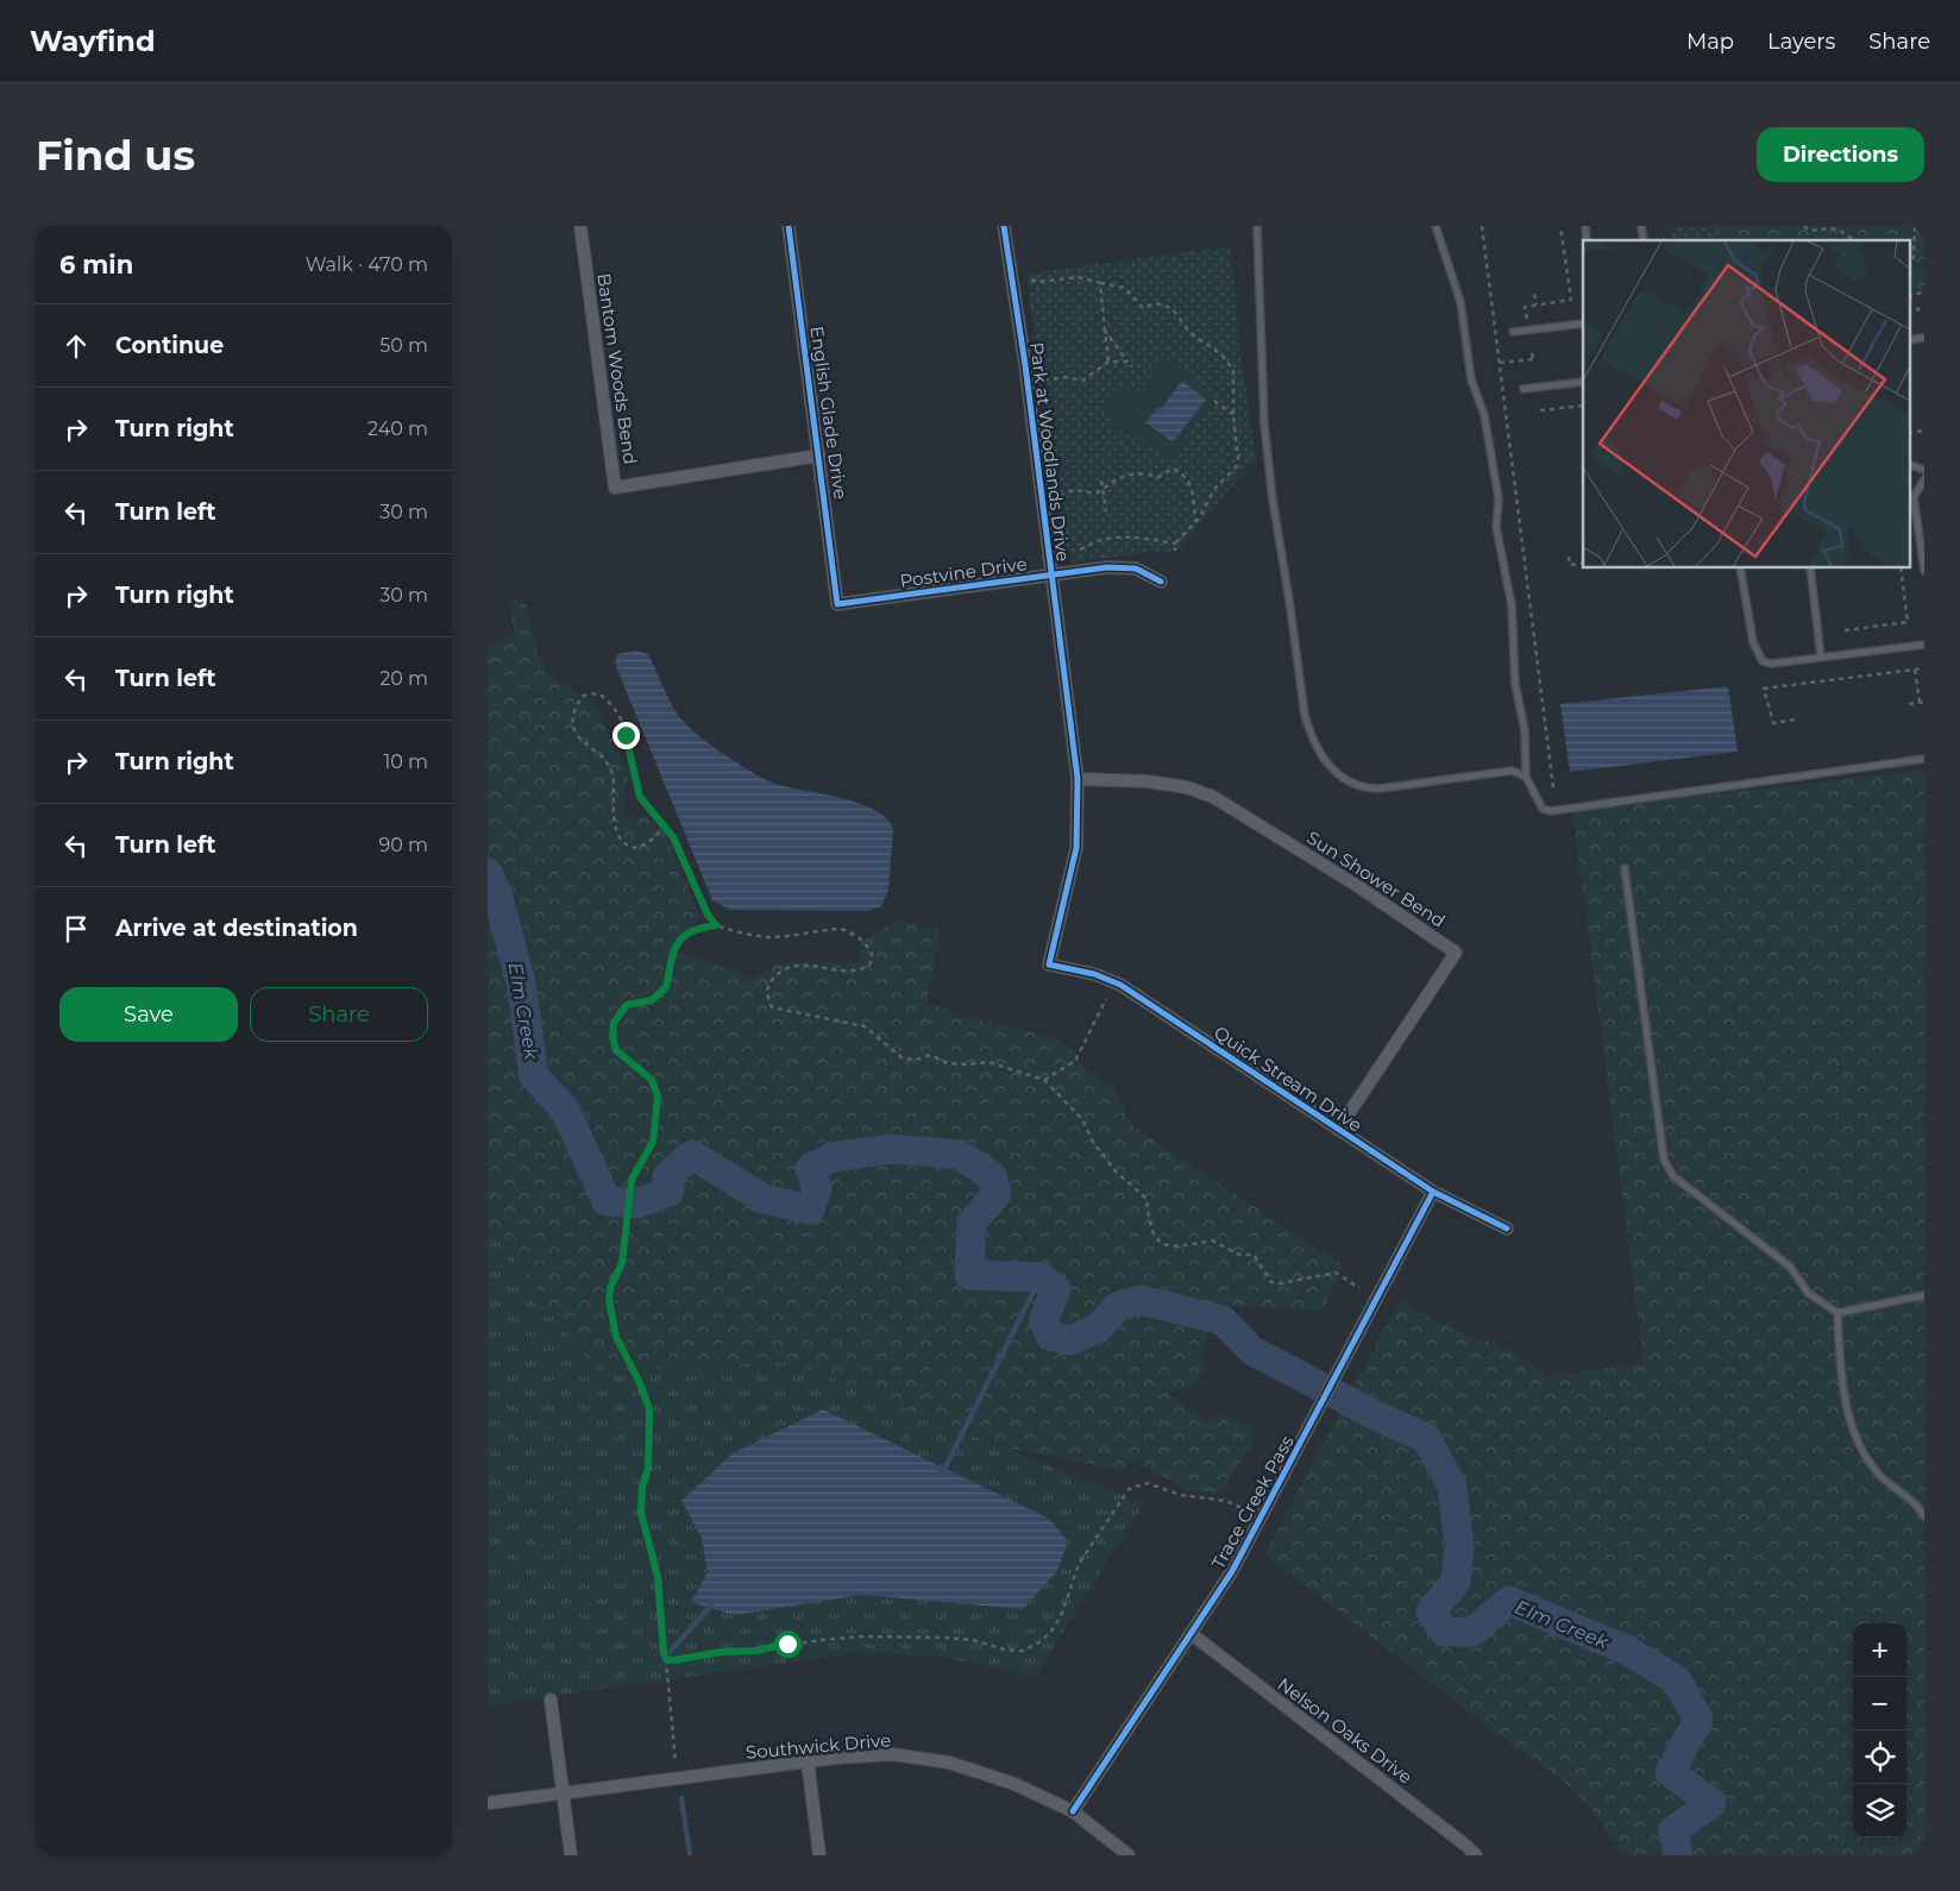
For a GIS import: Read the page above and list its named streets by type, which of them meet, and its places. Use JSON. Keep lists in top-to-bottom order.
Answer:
{
  "streets": {
    "street": [
      "Bantom Woods Bend",
      "English Glade Drive",
      "Park at Woodlands Drive",
      "Postvine Drive",
      "Sun Shower Bend",
      "Quick Stream Drive",
      "Trace Creek Pass",
      "Nelson Oaks Drive",
      "Southwick Drive"
    ]
  },
  "crossings": [
    ["Bantom Woods Bend", "English Glade Drive"],
    ["English Glade Drive", "Postvine Drive"],
    ["Park at Woodlands Drive", "Postvine Drive"],
    ["Park at Woodlands Drive", "Sun Shower Bend"],
    ["Park at Woodlands Drive", "Quick Stream Drive"],
    ["Sun Shower Bend", "Quick Stream Drive"],
    ["Quick Stream Drive", "Trace Creek Pass"],
    ["Trace Creek Pass", "Nelson Oaks Drive"],
    ["Trace Creek Pass", "Southwick Drive"]
  ],
  "water": ["Elm Creek"],
  "page": {
    "header": "Wayfind",
    "nav": ["Map", "Layers", "Share"],
    "buttons": [
      "Directions",
      ["Save", "Share"]
    ],
    "title": "Find us",
    "heading": ["6 min", "Walk · 470 m"],
    "list": [
      ["Continue", "50 m"],
      ["Turn right", "240 m"],
      ["Turn left", "30 m"],
      ["Turn right", "30 m"],
      ["Turn left", "20 m"],
      ["Turn right", "10 m"],
      ["Turn left", "90 m"],
      "Arrive at destination"
    ],
    "map_buttons": ["+", "−"]
  }
}
